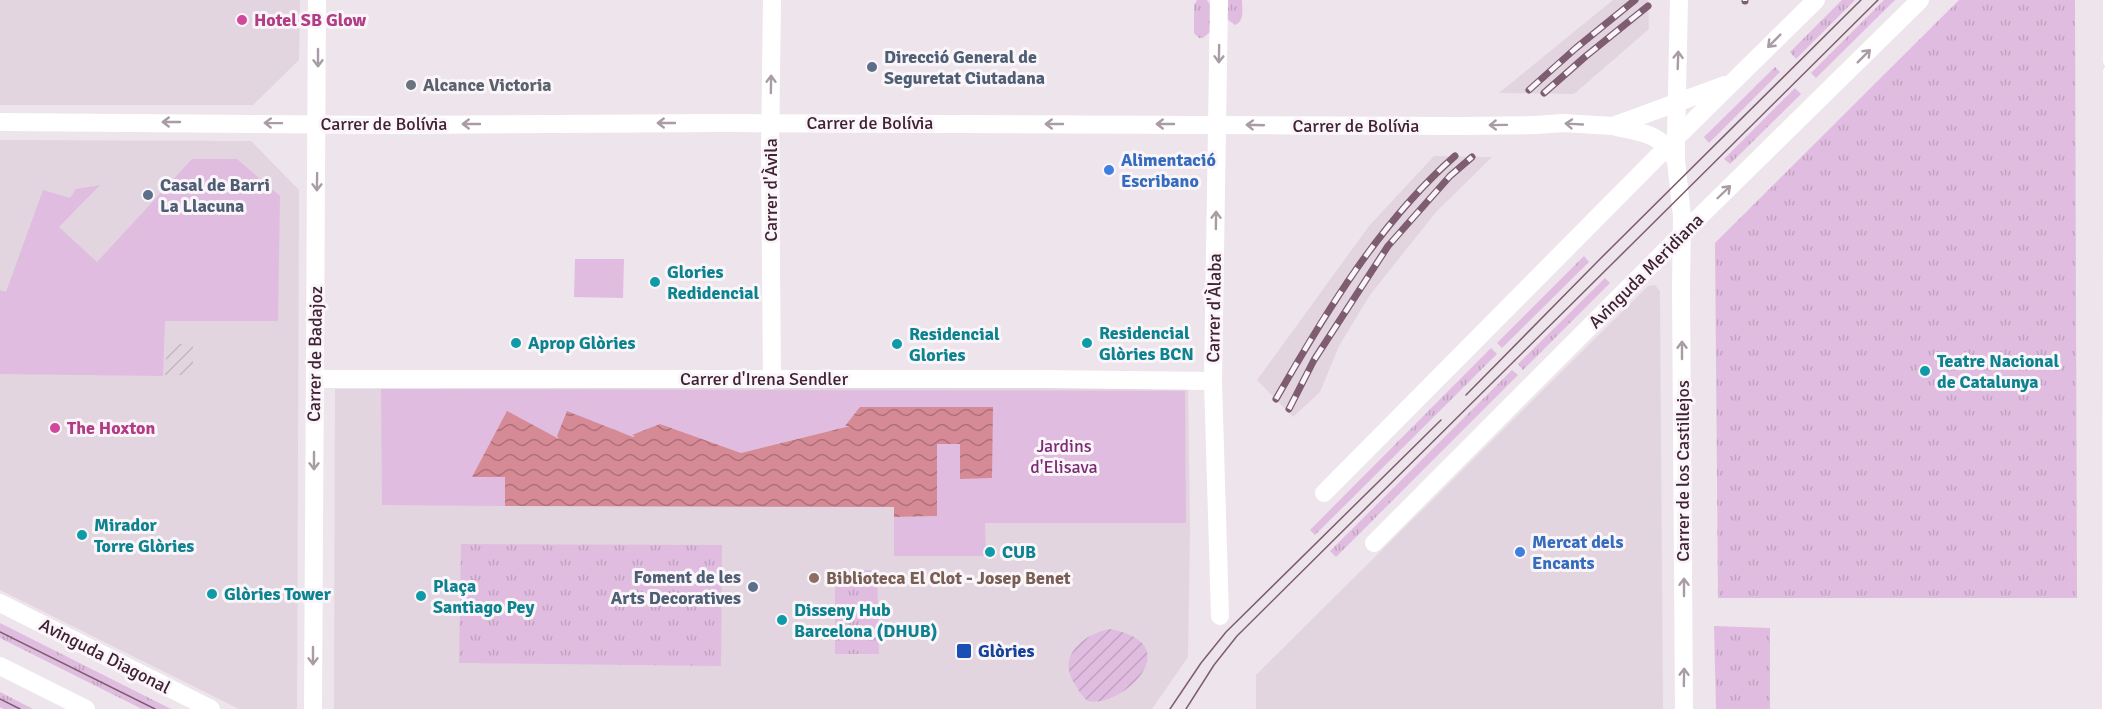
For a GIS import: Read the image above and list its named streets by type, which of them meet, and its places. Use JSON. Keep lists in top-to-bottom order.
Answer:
{
  "streets": {
    "street": [
      "Carrer de Bolívia",
      "Carrer d'Àvila",
      "Avinguda Meridiana",
      "Carrer d'Àlaba",
      "Carrer de Badajoz",
      "Carrer d'Irena Sendler",
      "Carrer de los Castillejos",
      "Avinguda Diagonal"
    ]
  },
  "crossings": [
    ["Carrer de Bolívia", "Carrer d'Àvila"],
    ["Carrer de Bolívia", "Carrer d'Àlaba"],
    ["Carrer de Bolívia", "Carrer de Badajoz"],
    ["Carrer de Bolívia", "Carrer de los Castillejos"],
    ["Carrer d'Àvila", "Carrer d'Irena Sendler"],
    ["Avinguda Meridiana", "Carrer de los Castillejos"],
    ["Carrer d'Àlaba", "Carrer d'Irena Sendler"],
    ["Carrer de Badajoz", "Carrer d'Irena Sendler"]
  ],
  "one_way": ["Carrer de Bolívia", "Carrer de Badajoz", "Carrer de los Castillejos"],
  "parks": ["Jardins d'Elisava"],
  "places": {
    "other": [
      "Hotel SB Glow",
      "Direcció General de Seguretat Ciutadana",
      "Alcance Victoria",
      "Alimentació Escribano",
      "Casal de Barri La Llacuna",
      "Glories Redidencial",
      "Aprop Glòries",
      "Residencial Glòries BCN",
      "Residencial Glories",
      "Teatre Nacional de Catalunya",
      "The Hoxton",
      "Mirador Torre Glòries",
      "CUB",
      "Mercat dels Encants",
      "Biblioteca El Clot - Josep Benet",
      "Foment de les Arts Decoratives",
      "Glòries Tower",
      "Plaça Santiago Pey",
      "Disseny Hub Barcelona (DHUB)"
    ],
    "transit": ["Glòries"]
  }
}
